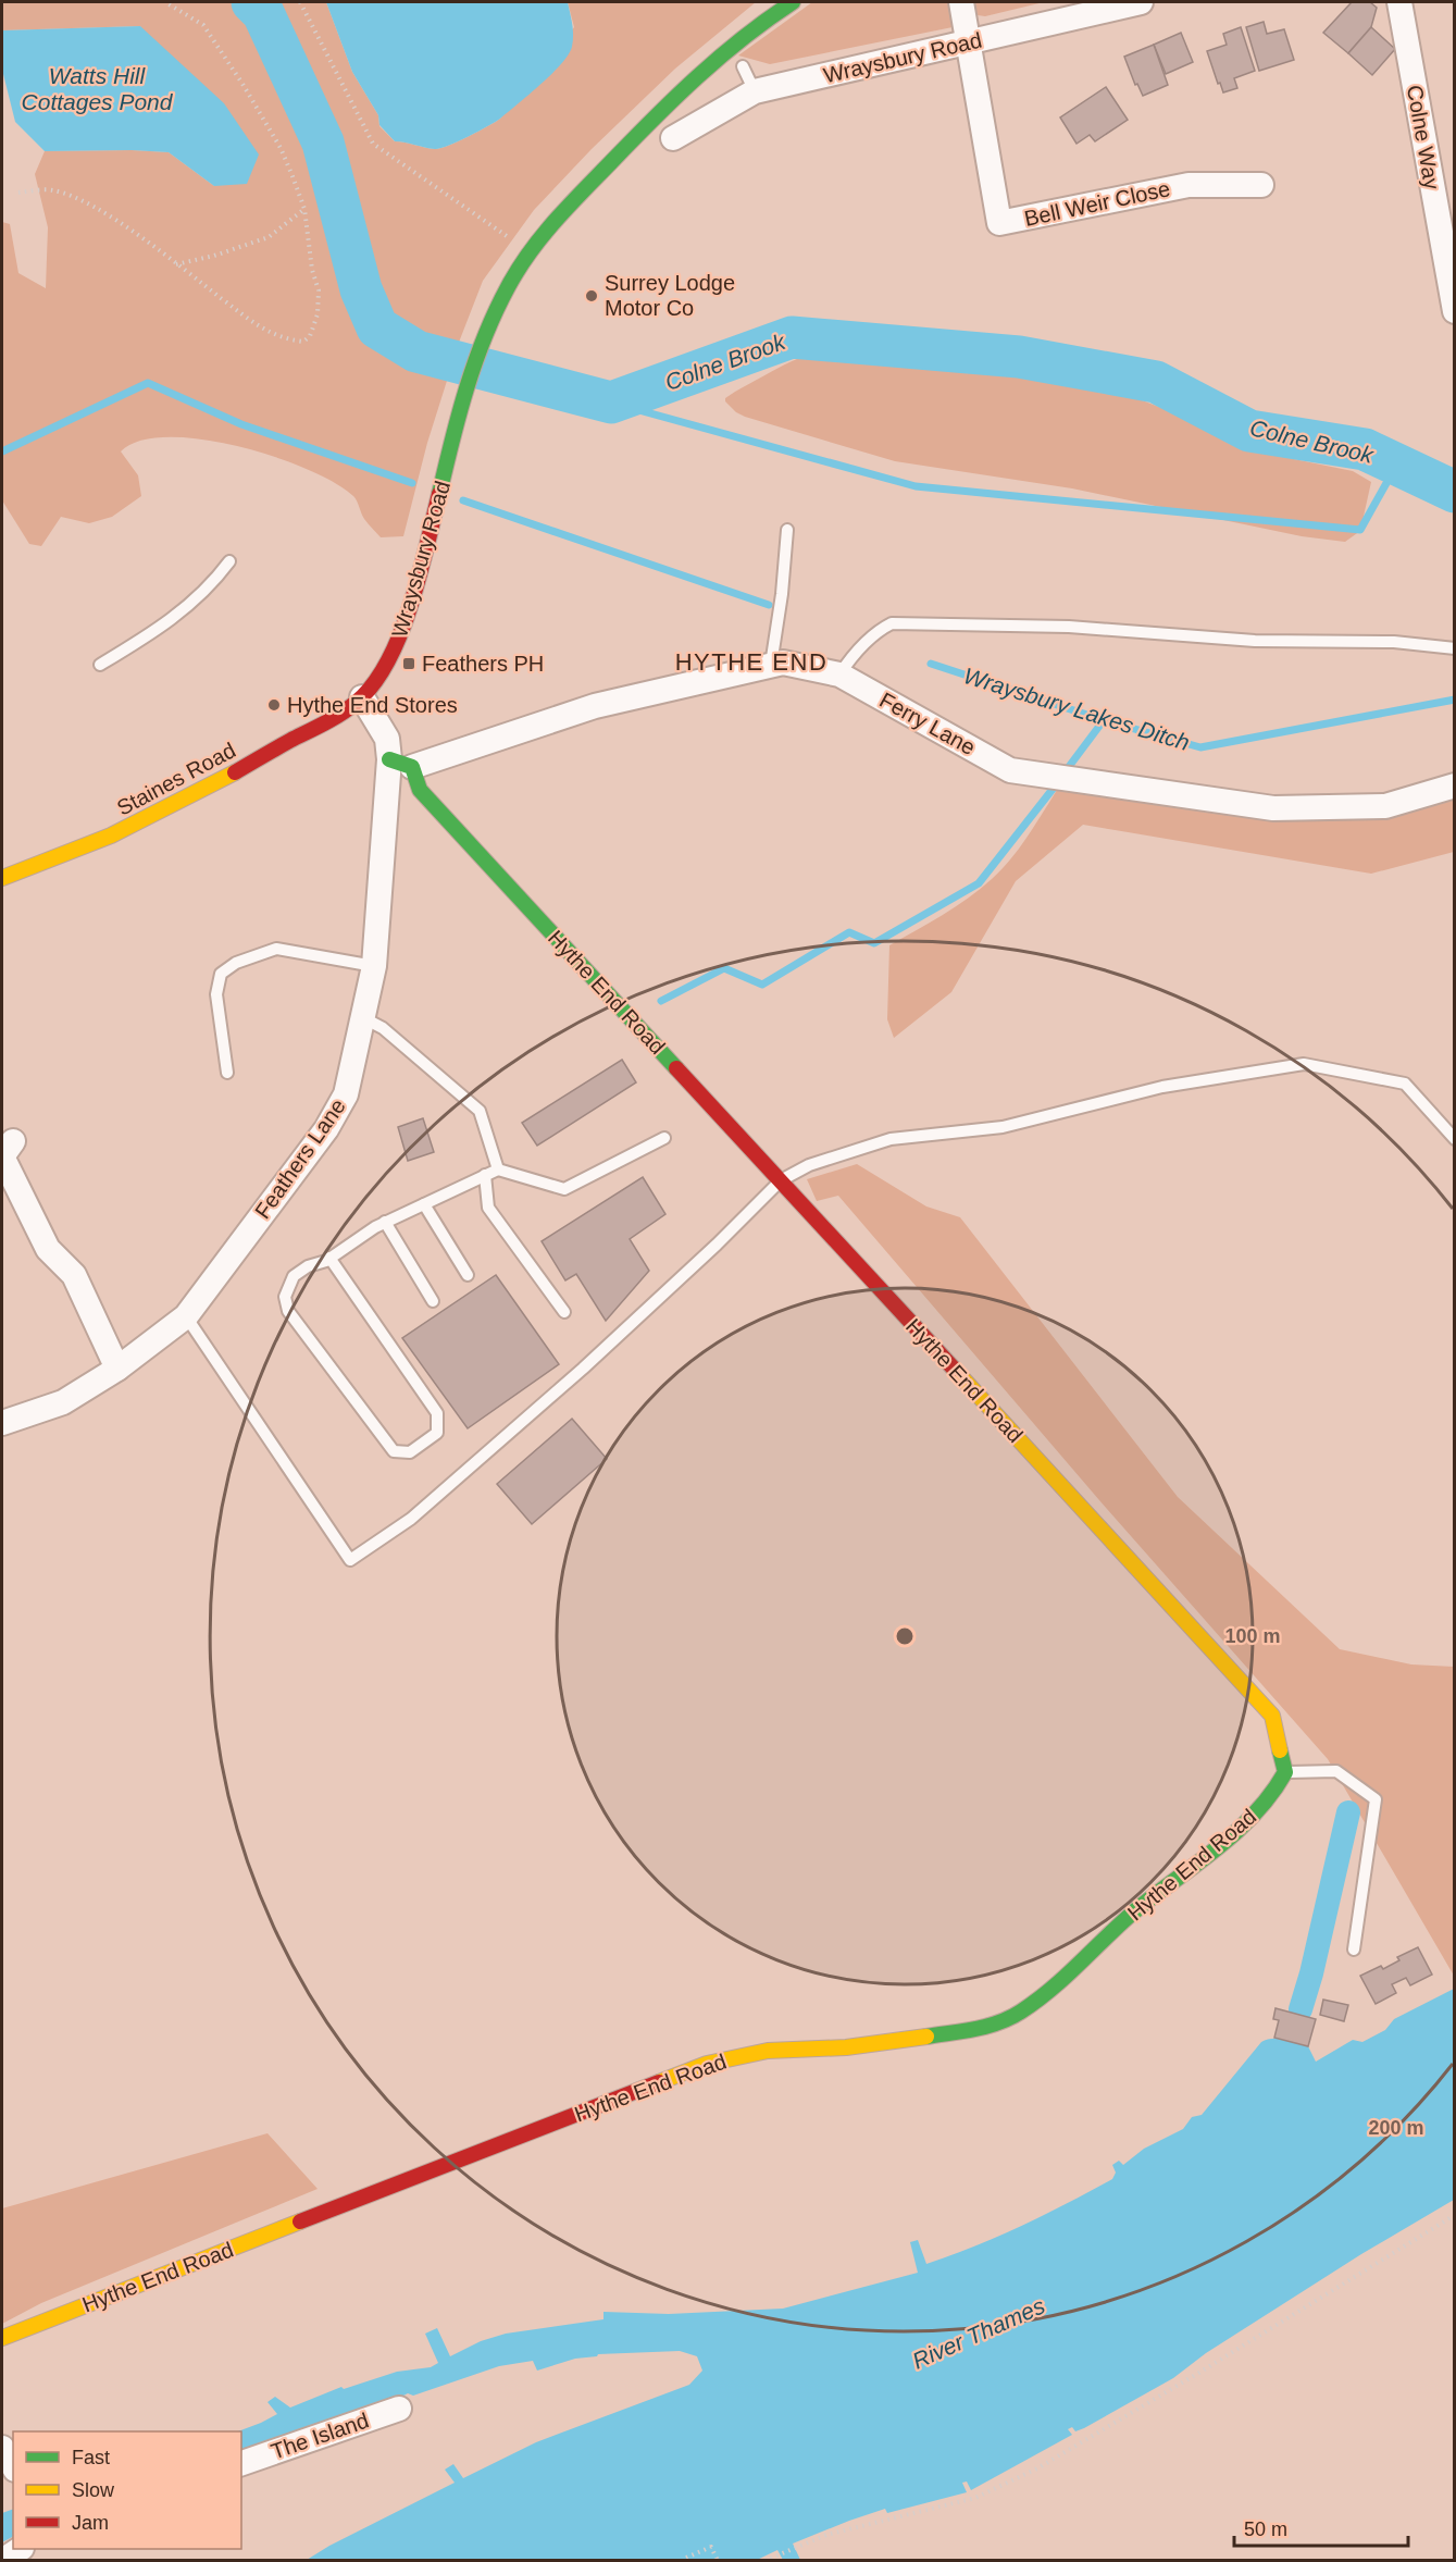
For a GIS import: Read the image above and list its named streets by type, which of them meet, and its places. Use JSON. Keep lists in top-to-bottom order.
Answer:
{
  "streets": {
    "street": [
      "Wraysbury Road",
      "Colne Way",
      "Bell Weir Close",
      "Ferry Lane",
      "Staines Road",
      "Hythe End Road",
      "Feathers Lane",
      "The Island"
    ]
  },
  "crossings": [
    ["Wraysbury Road", "Bell Weir Close"],
    ["Wraysbury Road", "Staines Road"],
    ["Wraysbury Road", "Feathers Lane"],
    ["Ferry Lane", "Hythe End Road"],
    ["Ferry Lane", "Feathers Lane"],
    ["Staines Road", "Feathers Lane"],
    ["Hythe End Road", "Feathers Lane"]
  ],
  "districts": ["HYTHE END"],
  "water": [
    "Watts Hill Cottages Pond",
    "Colne Brook",
    "Wraysbury Lakes Ditch",
    "River Thames"
  ],
  "places": {
    "other": ["Surrey Lodge Motor Co", "Hythe End Stores"],
    "transit": ["Feathers PH"]
  },
  "legend": ["Fast", "Slow", "Jam"],
  "scale_bar": "50 m",
  "rings": ["100 m", "200 m"]
}
